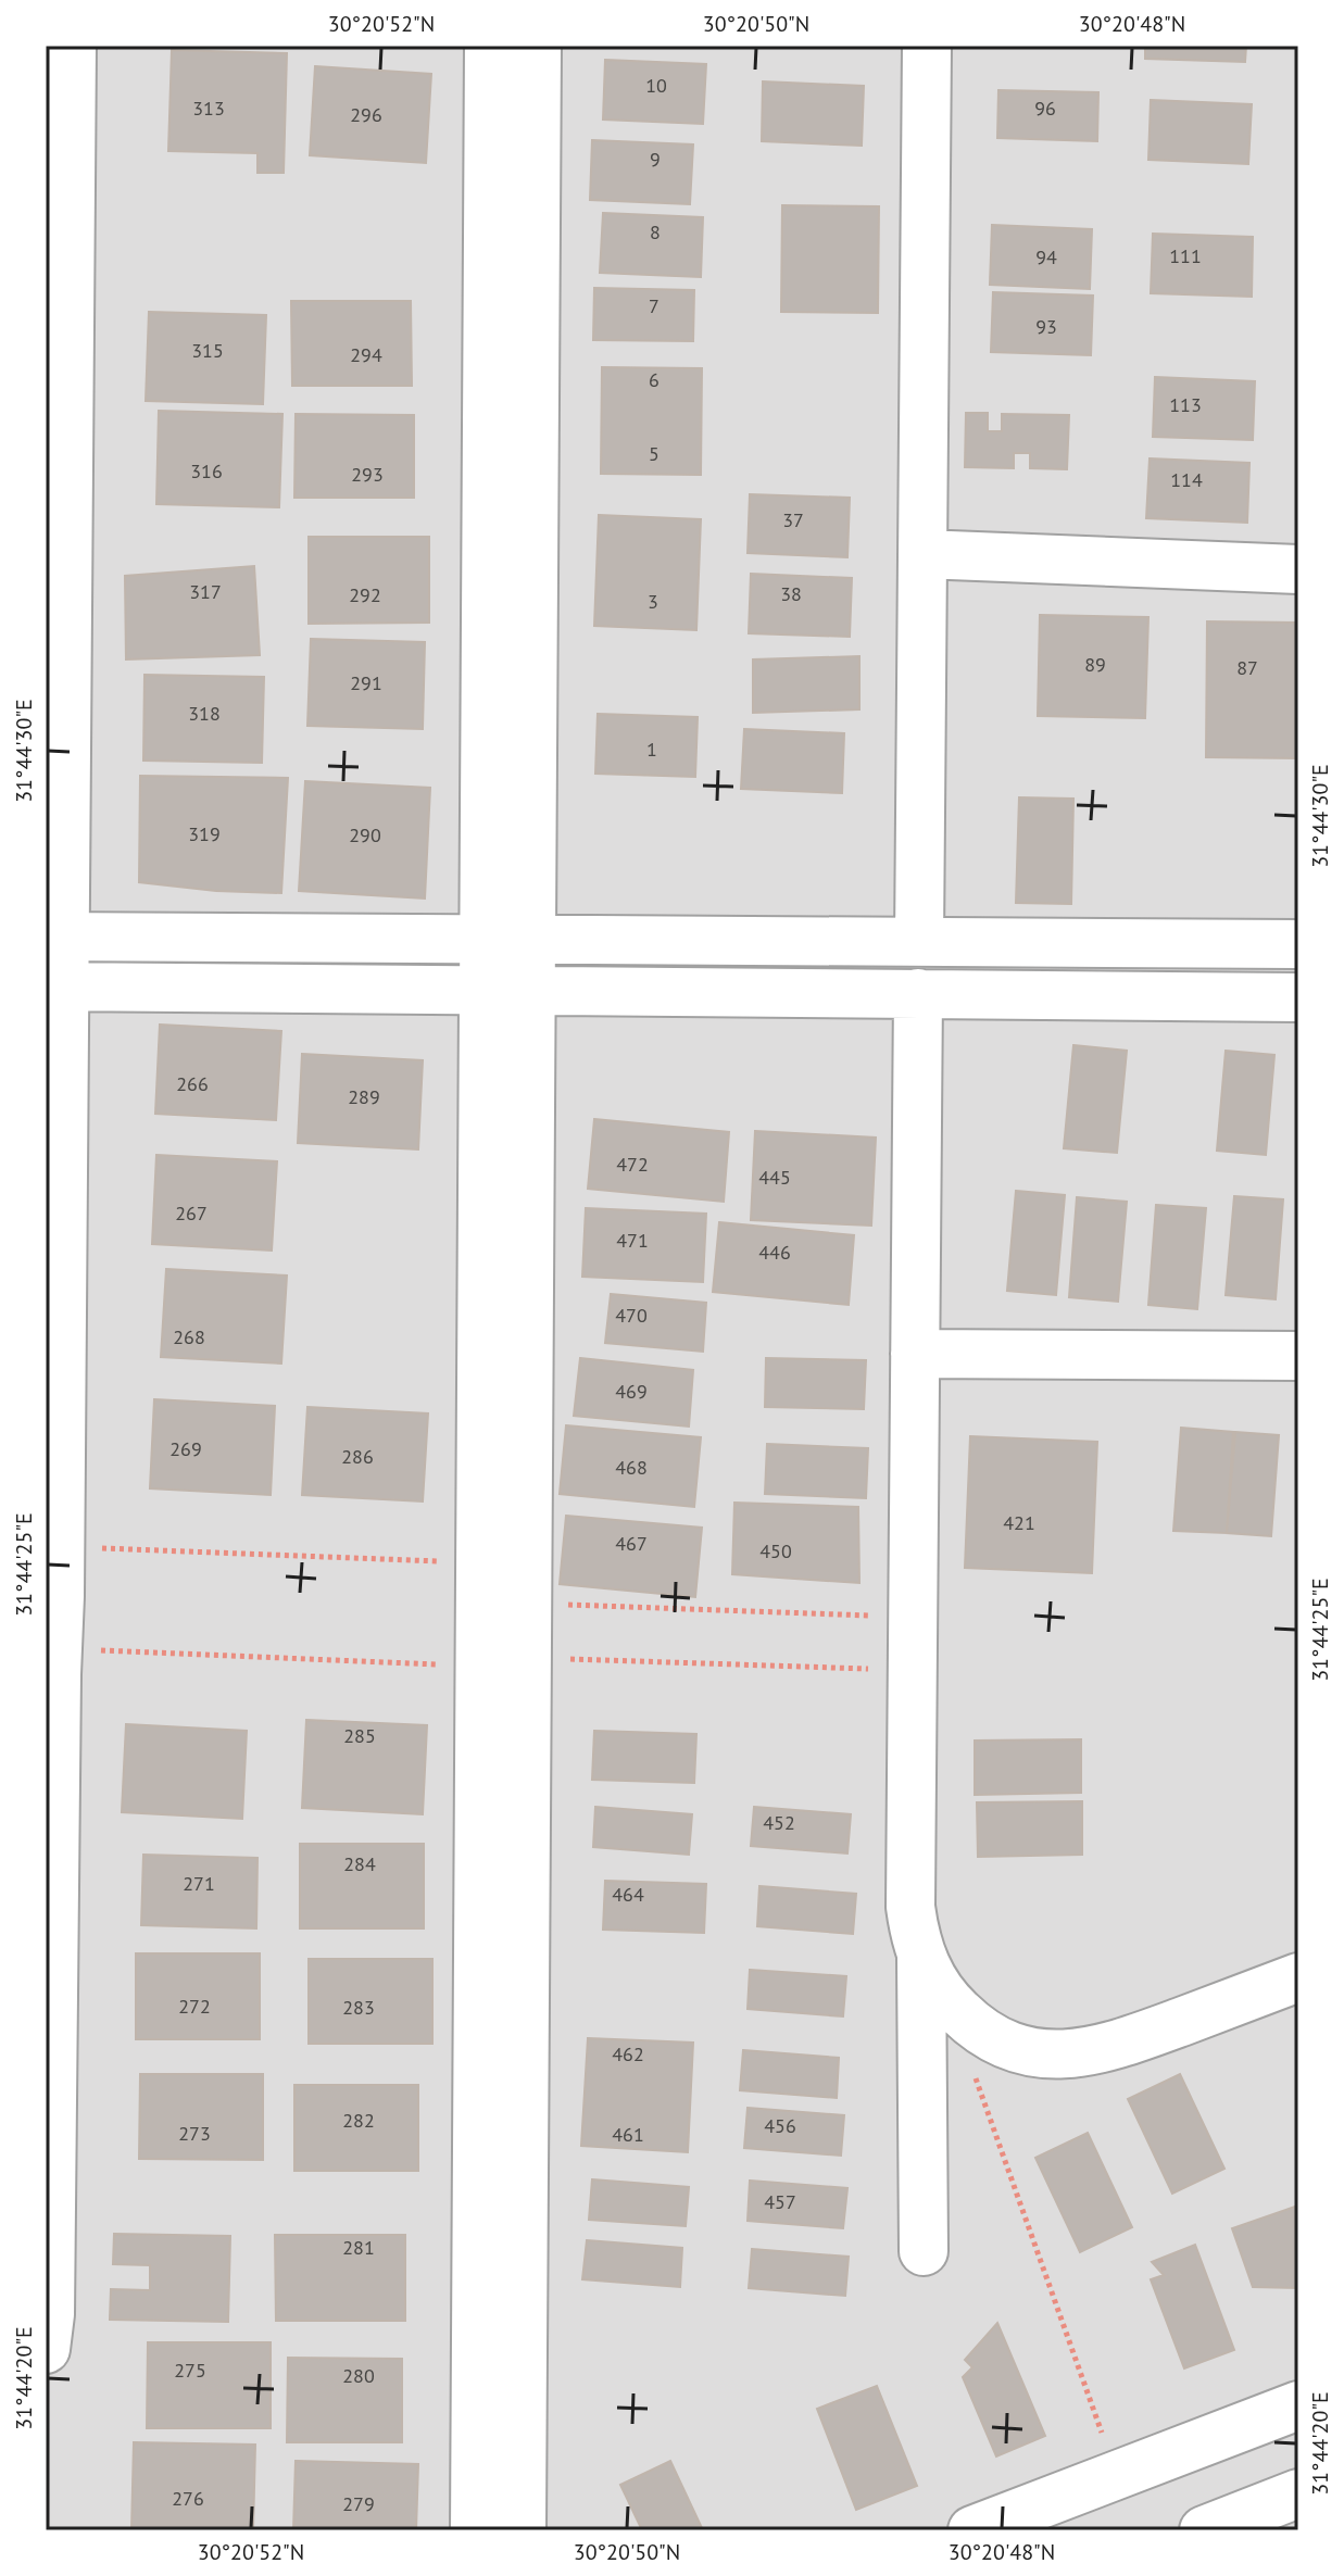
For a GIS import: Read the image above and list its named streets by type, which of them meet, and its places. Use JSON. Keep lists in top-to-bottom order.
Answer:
{
  "house_numbers": [
    "10",
    "313",
    "96",
    "296",
    "9",
    "8",
    "111",
    "94",
    "7",
    "93",
    "315",
    "294",
    "6",
    "113",
    "5",
    "316",
    "293",
    "114",
    "37",
    "317",
    "38",
    "292",
    "3",
    "89",
    "87",
    "291",
    "318",
    "1",
    "319",
    "290",
    "266",
    "289",
    "472",
    "445",
    "267",
    "471",
    "446",
    "470",
    "268",
    "469",
    "269",
    "286",
    "468",
    "421",
    "467",
    "450",
    "285",
    "452",
    "284",
    "271",
    "464",
    "272",
    "283",
    "462",
    "282",
    "456",
    "273",
    "461",
    "457",
    "281",
    "275",
    "280",
    "276",
    "279"
  ],
  "coordinates": [
    "30°20'52\"N",
    "30°20'50\"N",
    "30°20'48\"N",
    "31°44'30\"E",
    "31°44'25\"E",
    "31°44'20\"E"
  ]
}
